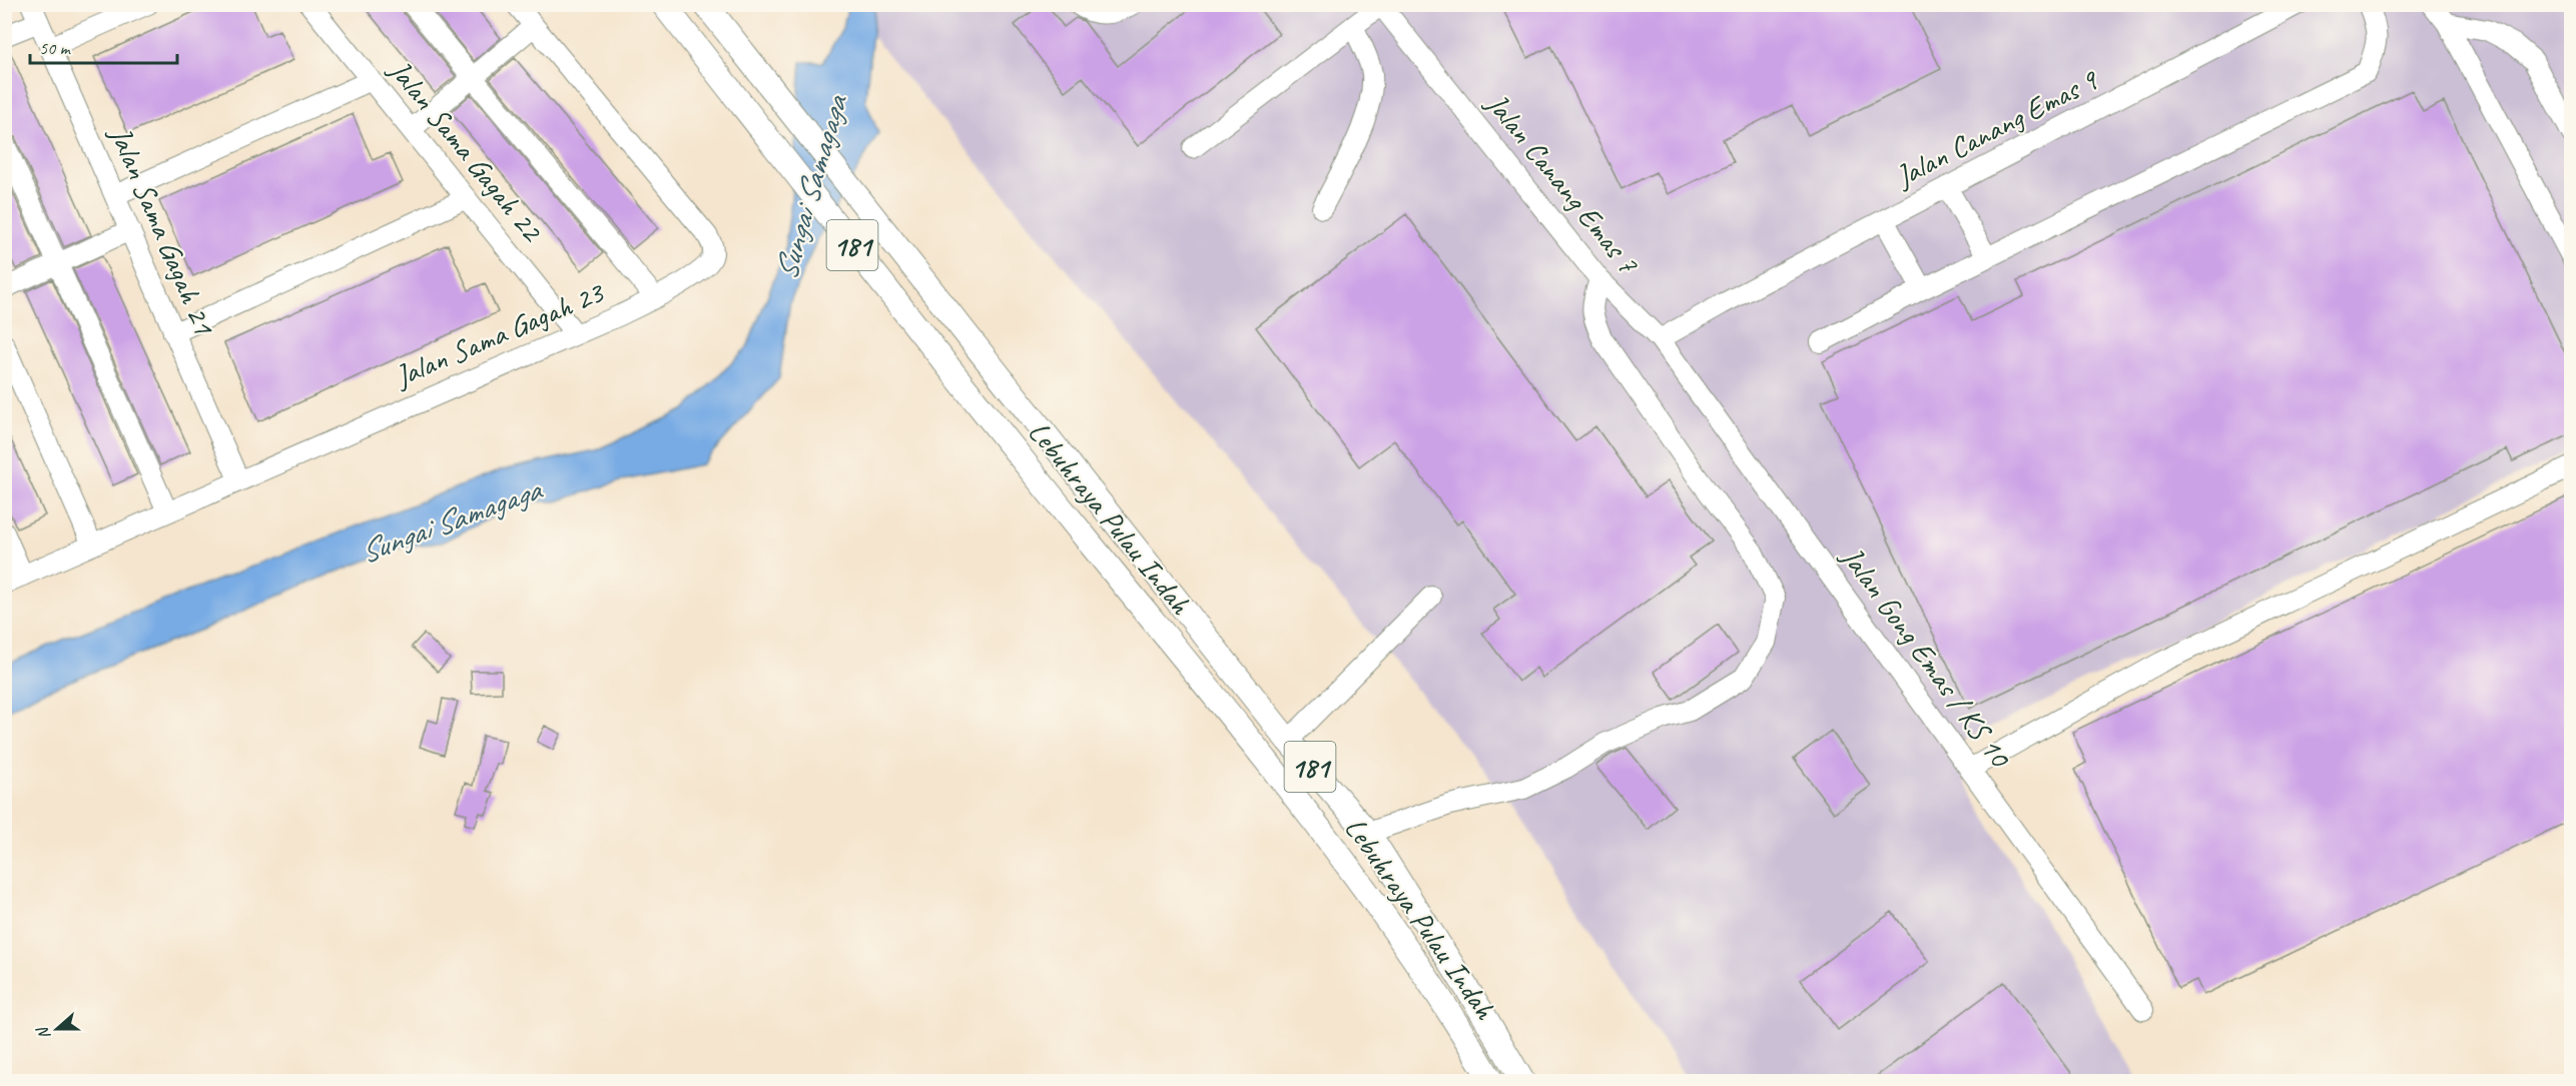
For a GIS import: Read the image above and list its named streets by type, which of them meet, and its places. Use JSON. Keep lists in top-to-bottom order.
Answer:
{
  "streets": {
    "main road": ["181", "Lebuhraya Pulau Indah"],
    "street": [
      "Jalan Canang Emas 9",
      "Jalan Sama Gagah 22",
      "Jalan Canang Emas 7",
      "Jalan Sama Gagah 21",
      "Jalan Sama Gagah 23",
      "Jalan Gong Emas / KS 10"
    ]
  },
  "crossings": [
    ["Jalan Canang Emas 9", "Jalan Canang Emas 7"],
    ["Jalan Canang Emas 9", "Jalan Gong Emas / KS 10"],
    ["Jalan Sama Gagah 22", "Jalan Sama Gagah 23"],
    ["Jalan Canang Emas 7", "Jalan Gong Emas / KS 10"],
    ["Jalan Sama Gagah 21", "Jalan Sama Gagah 23"]
  ],
  "water": ["Sungai Samagaga"],
  "scale_bar": "50 m",
  "north": "left"
}
